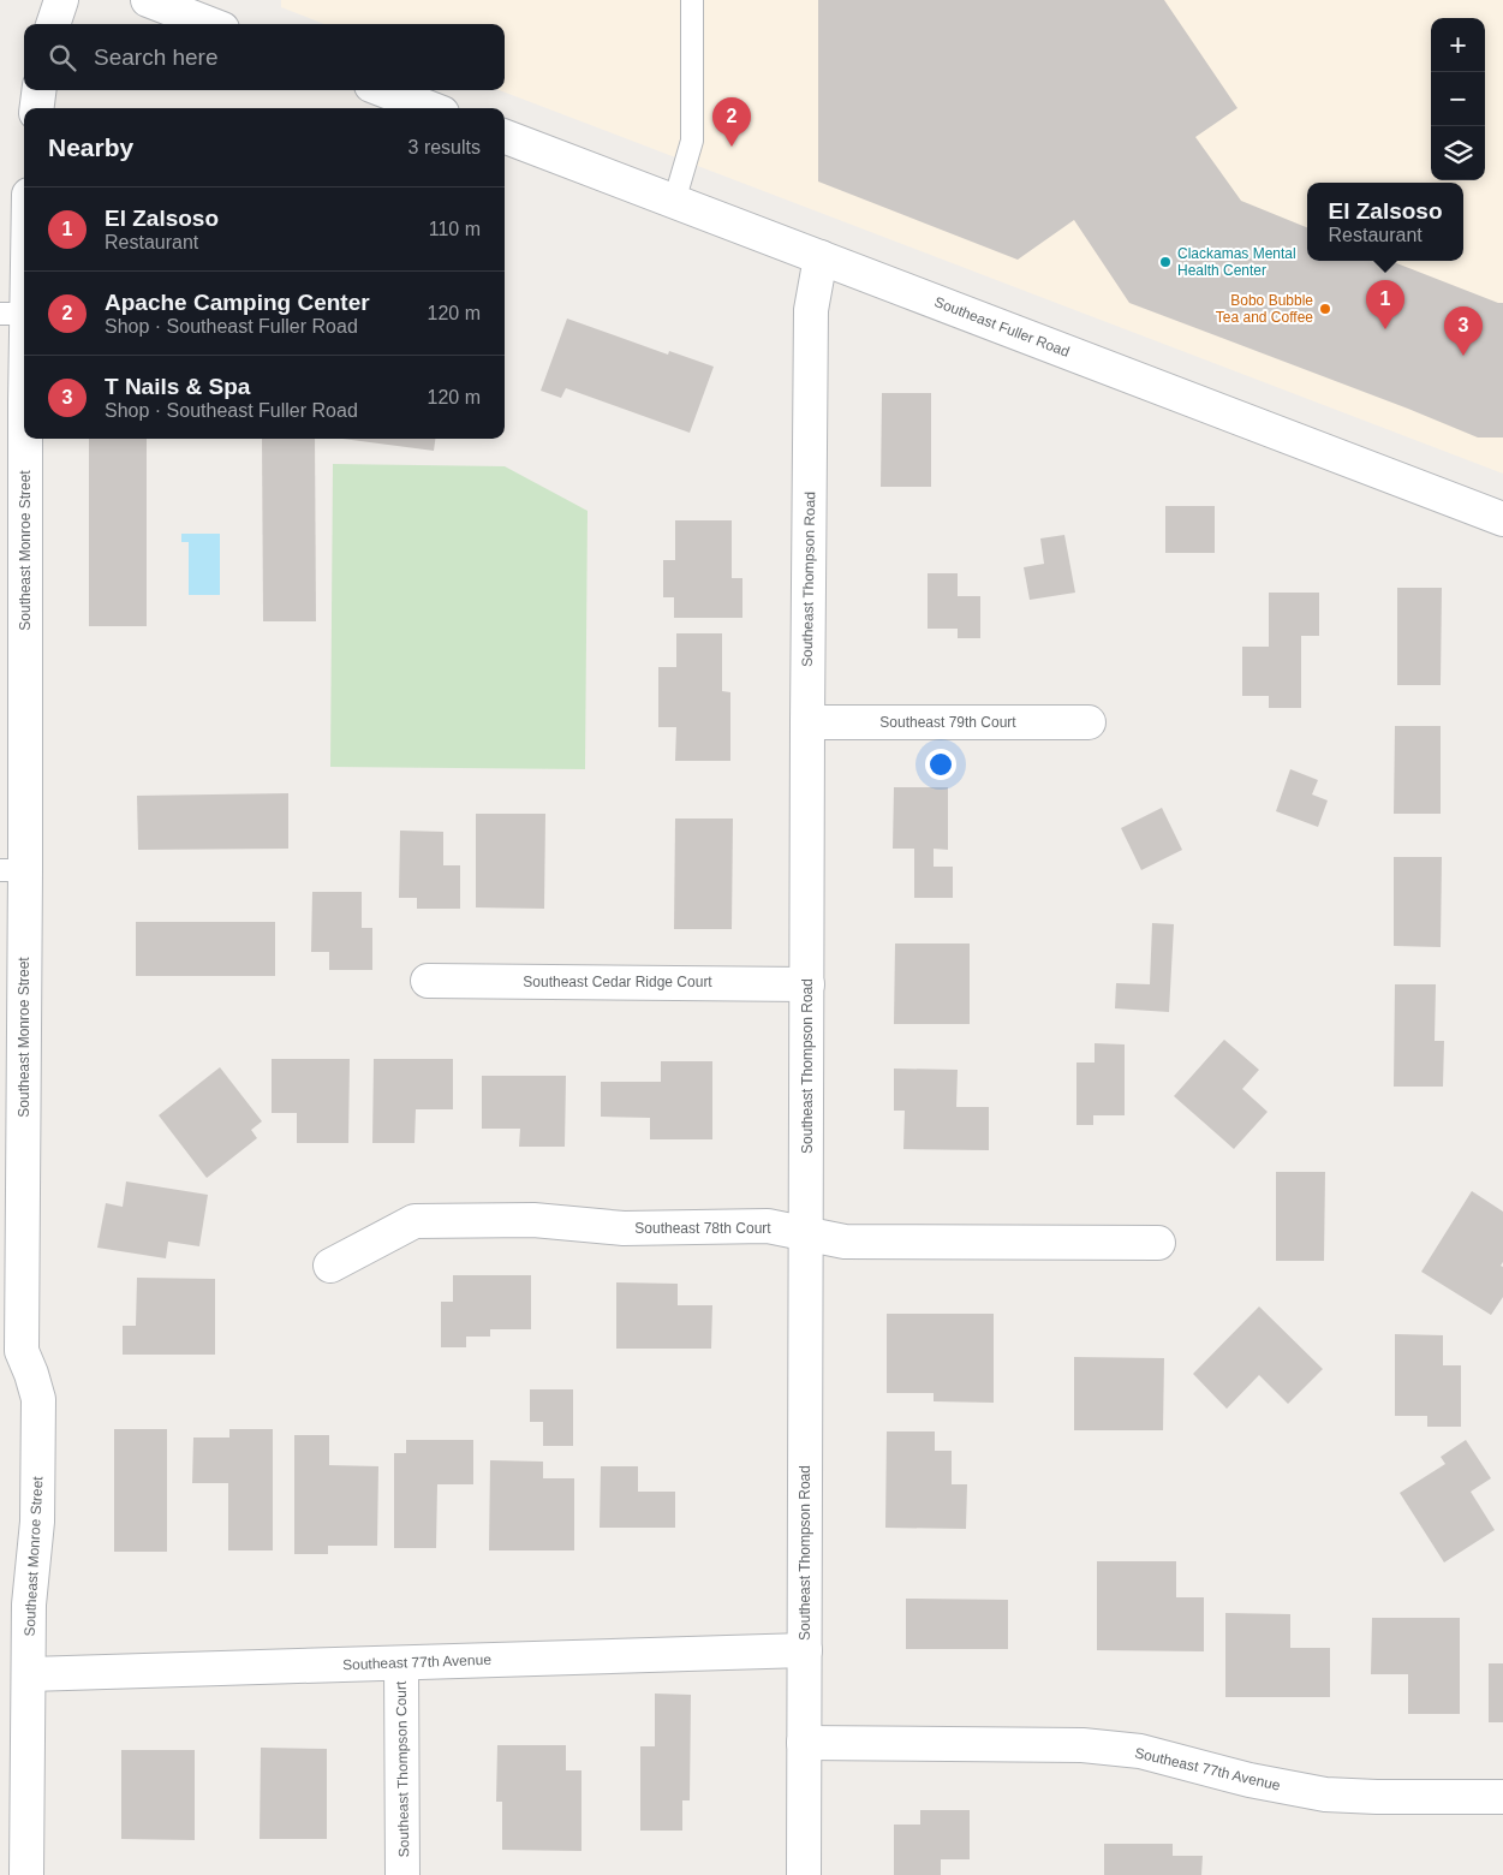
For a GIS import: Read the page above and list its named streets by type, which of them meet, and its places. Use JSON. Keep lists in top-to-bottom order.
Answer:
{
  "streets": {
    "street": [
      "Southeast Fuller Road",
      "Southeast Monroe Street",
      "Southeast Thompson Road",
      "Southeast 79th Court",
      "Southeast Cedar Ridge Court",
      "Southeast 78th Court",
      "Southeast 77th Avenue",
      "Southeast Thompson Court"
    ]
  },
  "crossings": [
    ["Southeast Fuller Road", "Southeast Thompson Road"],
    ["Southeast Monroe Street", "Southeast 77th Avenue"],
    ["Southeast Thompson Road", "Southeast 79th Court"],
    ["Southeast Thompson Road", "Southeast Cedar Ridge Court"],
    ["Southeast Thompson Road", "Southeast 78th Court"],
    ["Southeast Thompson Road", "Southeast 77th Avenue"],
    ["Southeast 77th Avenue", "Southeast Thompson Court"]
  ],
  "places": ["Clackamas Mental Health Center", "Bobo Bubble Tea and Coffee"],
  "page": {
    "map_buttons": ["+", "−"],
    "search": "Search here",
    "pins": ["2", "1", "3"],
    "heading": ["Nearby", "3 results"],
    "popup": ["El Zalsoso", "Restaurant"],
    "list": [
      {
        "mark": "1",
        "name": "El Zalsoso",
        "note": "Restaurant",
        "value": "110 m"
      },
      {
        "mark": "2",
        "name": "Apache Camping Center",
        "note": "Shop · Southeast Fuller Road",
        "value": "120 m"
      },
      {
        "mark": "3",
        "name": "T Nails & Spa",
        "note": "Shop · Southeast Fuller Road",
        "value": "120 m"
      }
    ]
  }
}
